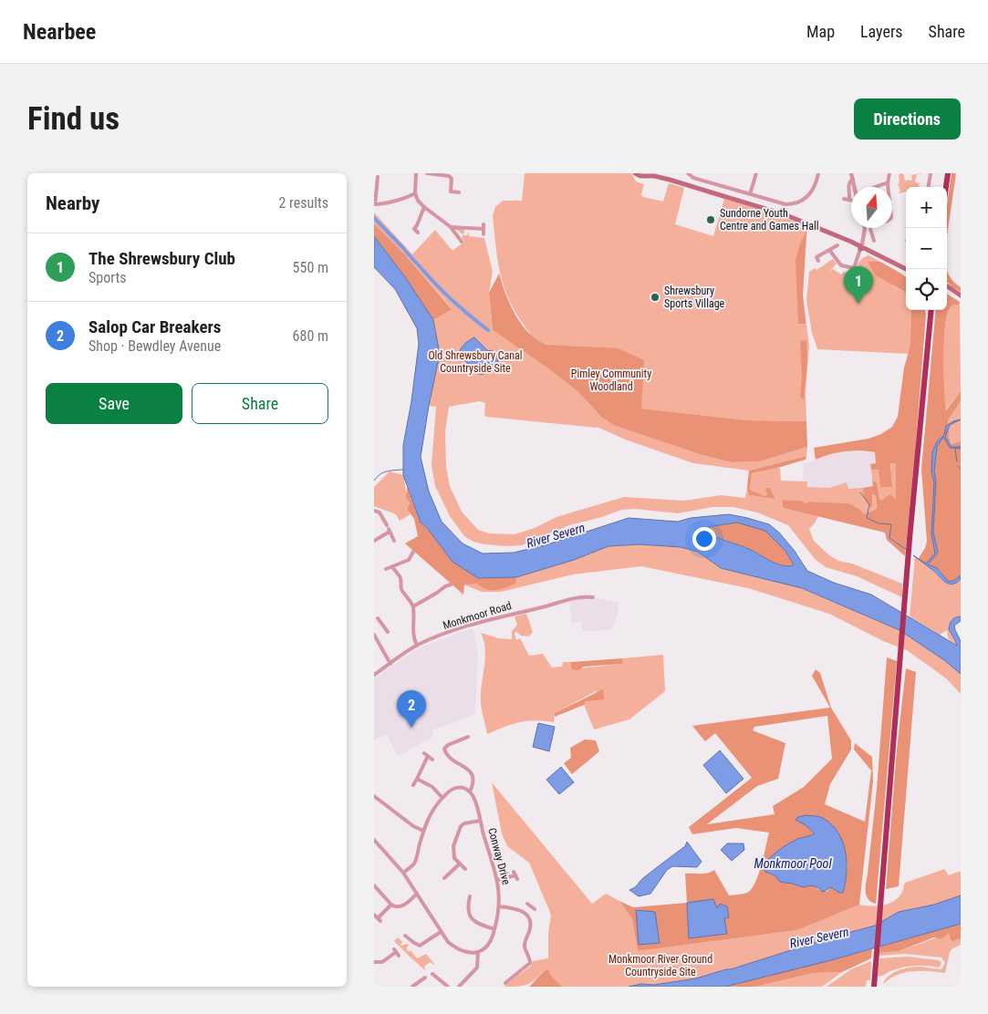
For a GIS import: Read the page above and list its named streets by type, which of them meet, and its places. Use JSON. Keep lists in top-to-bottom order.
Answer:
{
  "streets": {
    "street": ["Monkmoor Road", "Conway Drive"]
  },
  "water": ["River Severn", "Monkmoor Pool"],
  "parks": ["Old Shrewsbury Canal Countryside Site", "Pimley Community Woodland", "Monkmoor River Ground Countryside Site"],
  "places": ["Sundorne Youth Centre and Games Hall", "Shrewsbury Sports Village"],
  "north": "top",
  "page": {
    "header": "Nearbee",
    "nav": ["Map", "Layers", "Share"],
    "buttons": [
      "Directions",
      ["Save", "Share"]
    ],
    "title": "Find us",
    "heading": ["Nearby", "2 results"],
    "map_buttons": ["+", "−"],
    "list": [
      {
        "mark": "1",
        "name": "The Shrewsbury Club",
        "note": "Sports",
        "value": "550 m"
      },
      {
        "mark": "2",
        "name": "Salop Car Breakers",
        "note": "Shop · Bewdley Avenue",
        "value": "680 m"
      }
    ],
    "pins": ["1", "2"]
  }
}
